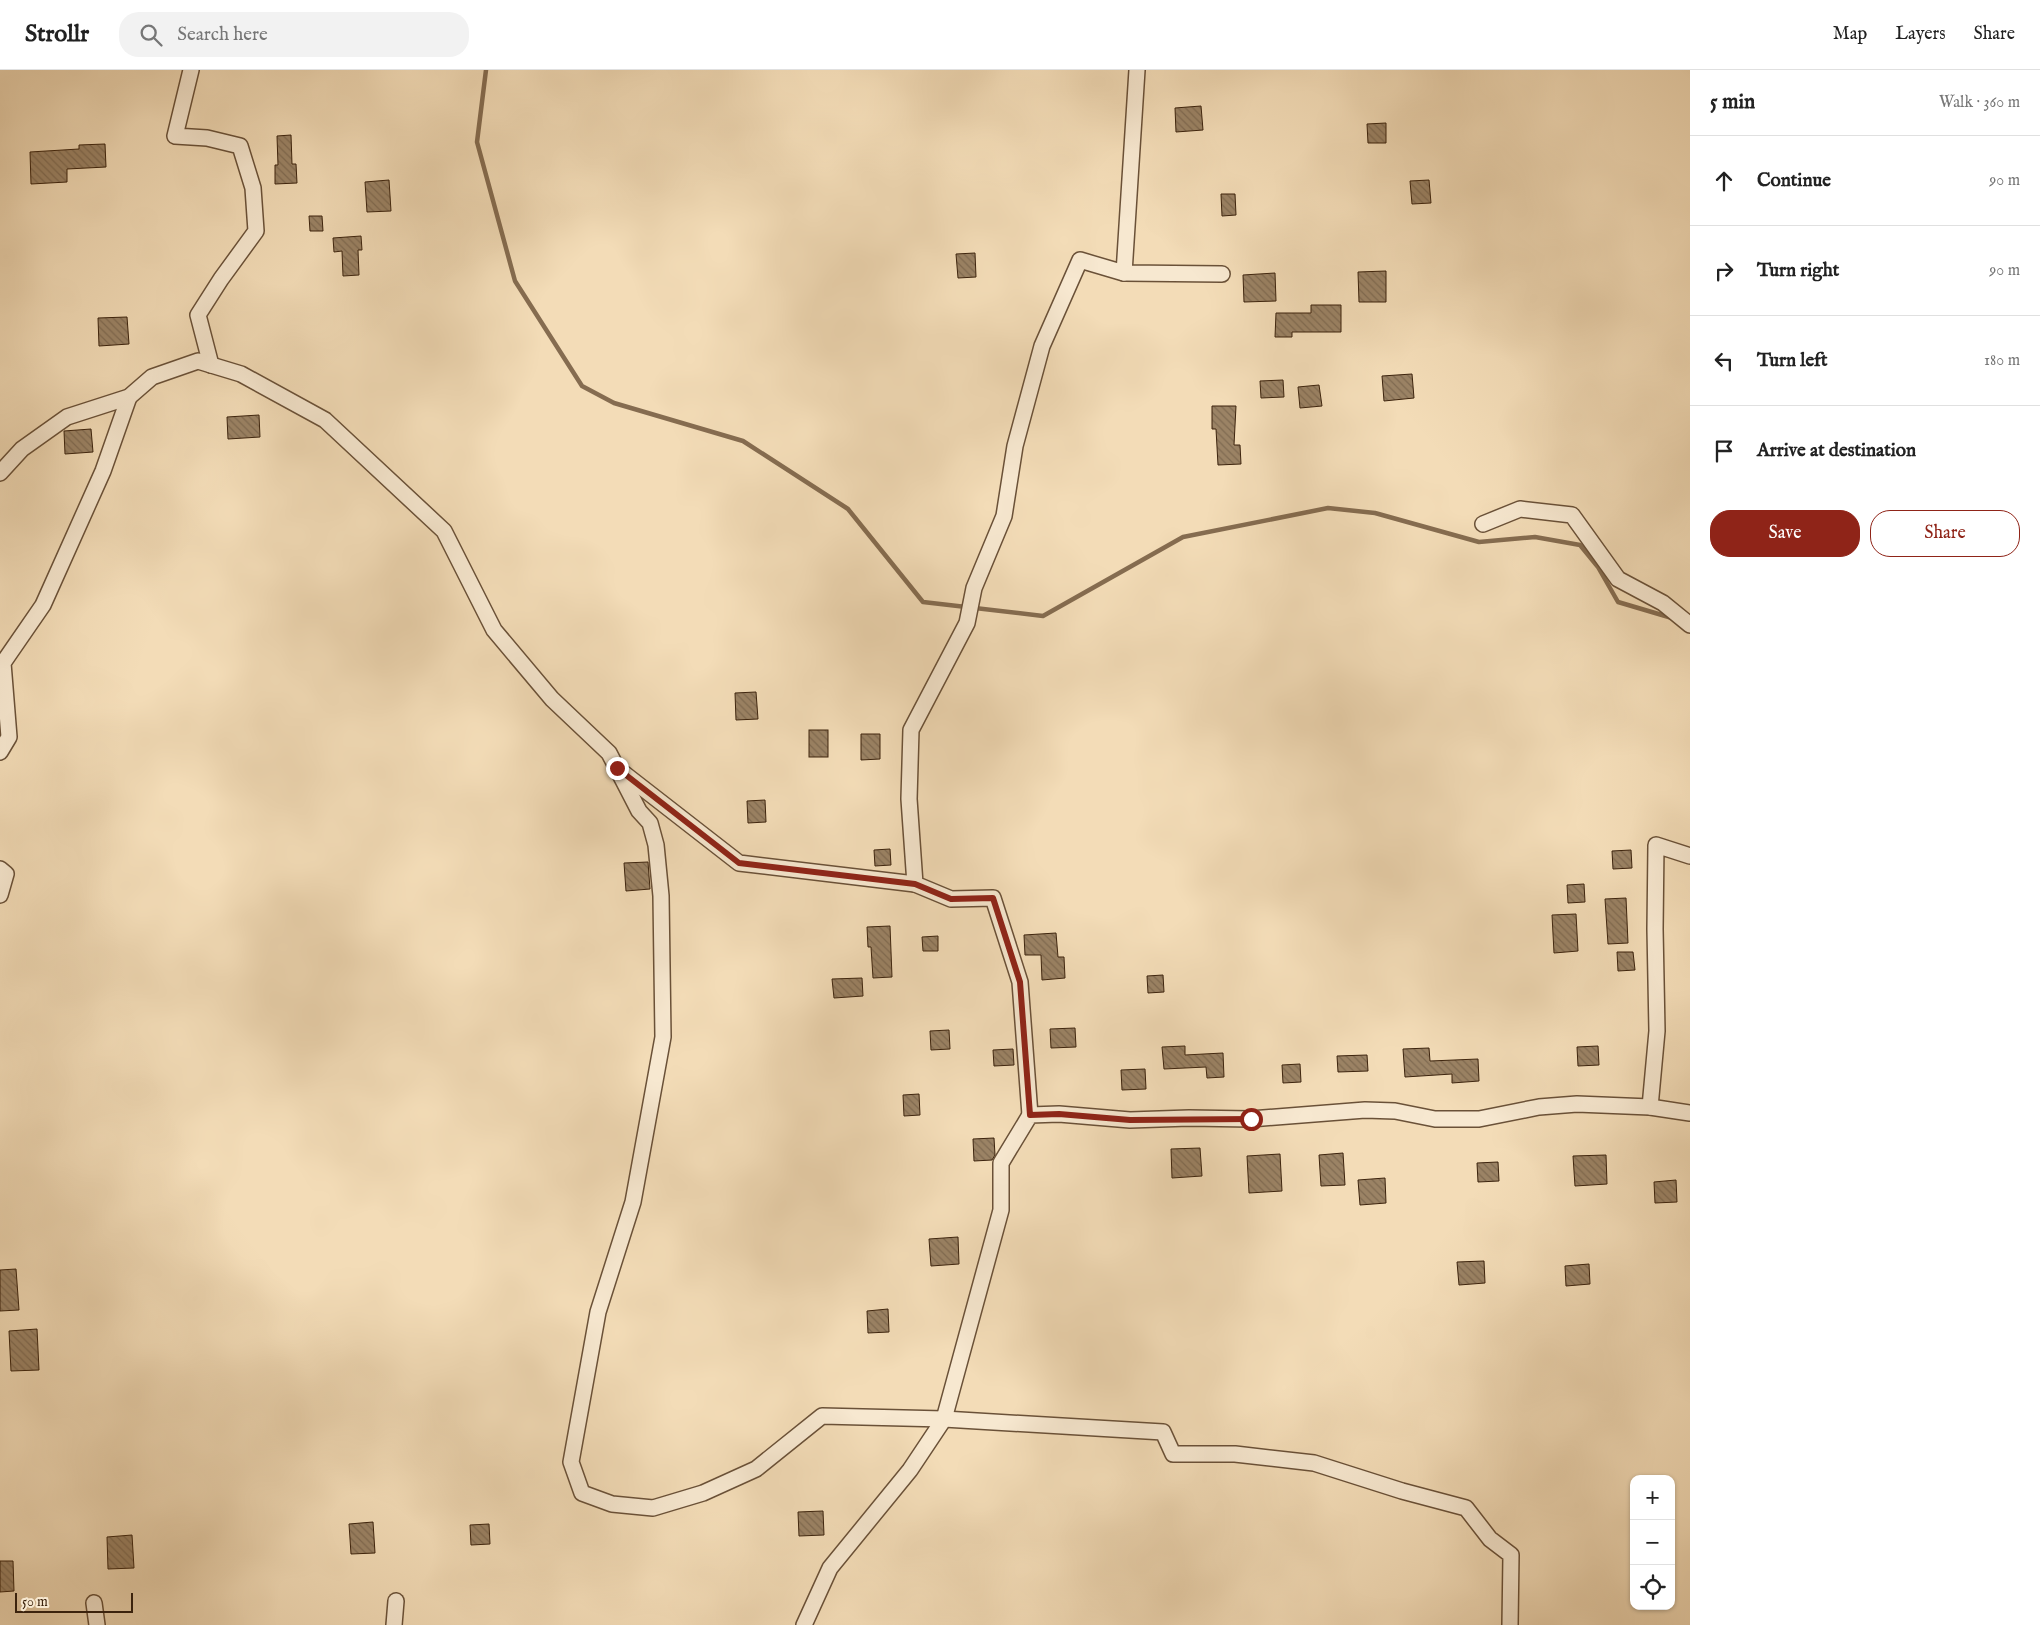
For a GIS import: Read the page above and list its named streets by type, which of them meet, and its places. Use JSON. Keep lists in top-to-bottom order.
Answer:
{
  "scale_bar": "50 m",
  "page": {
    "header": "Strollr",
    "search": "Search here",
    "nav": ["Map", "Layers", "Share"],
    "heading": ["5 min", "Walk · 360 m"],
    "list": [
      ["Continue", "90 m"],
      ["Turn right", "90 m"],
      ["Turn left", "180 m"],
      "Arrive at destination"
    ],
    "buttons": ["Save", "Share"],
    "map_buttons": ["+", "−"],
    "scale": "50 m"
  }
}
